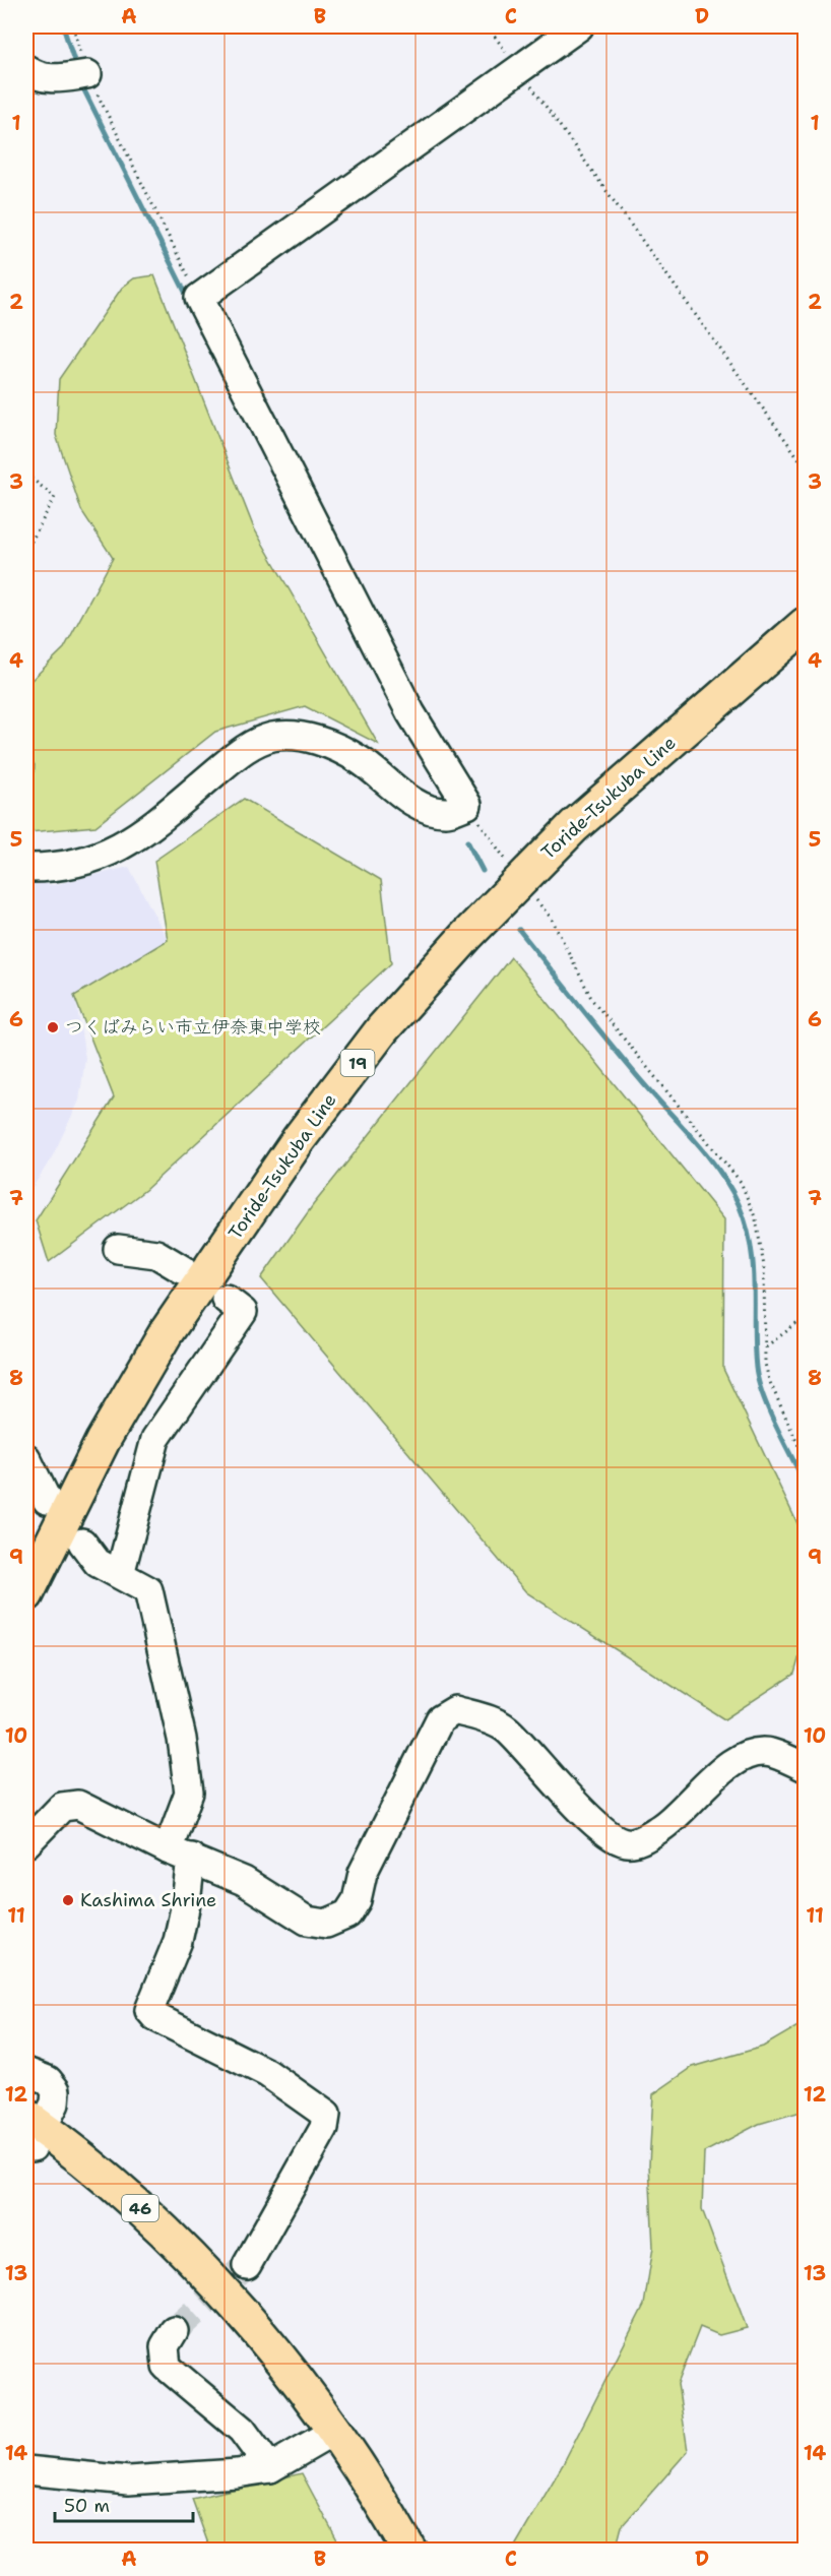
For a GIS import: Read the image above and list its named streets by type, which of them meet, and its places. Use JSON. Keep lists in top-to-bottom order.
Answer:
{
  "streets": {
    "main road": ["Toride-Tsukuba Line", "19", "46"]
  },
  "places": ["つくばみらい市立伊奈東中学校", "Kashima Shrine"],
  "scale_bar": "50 m",
  "grid": {
    "columns": [
      "A",
      "B",
      "C",
      "D"
    ],
    "rows": [
      "1",
      "2",
      "3",
      "4",
      "5",
      "6",
      "7",
      "8",
      "9",
      "10",
      "11",
      "12",
      "13",
      "14"
    ]
  }
}
